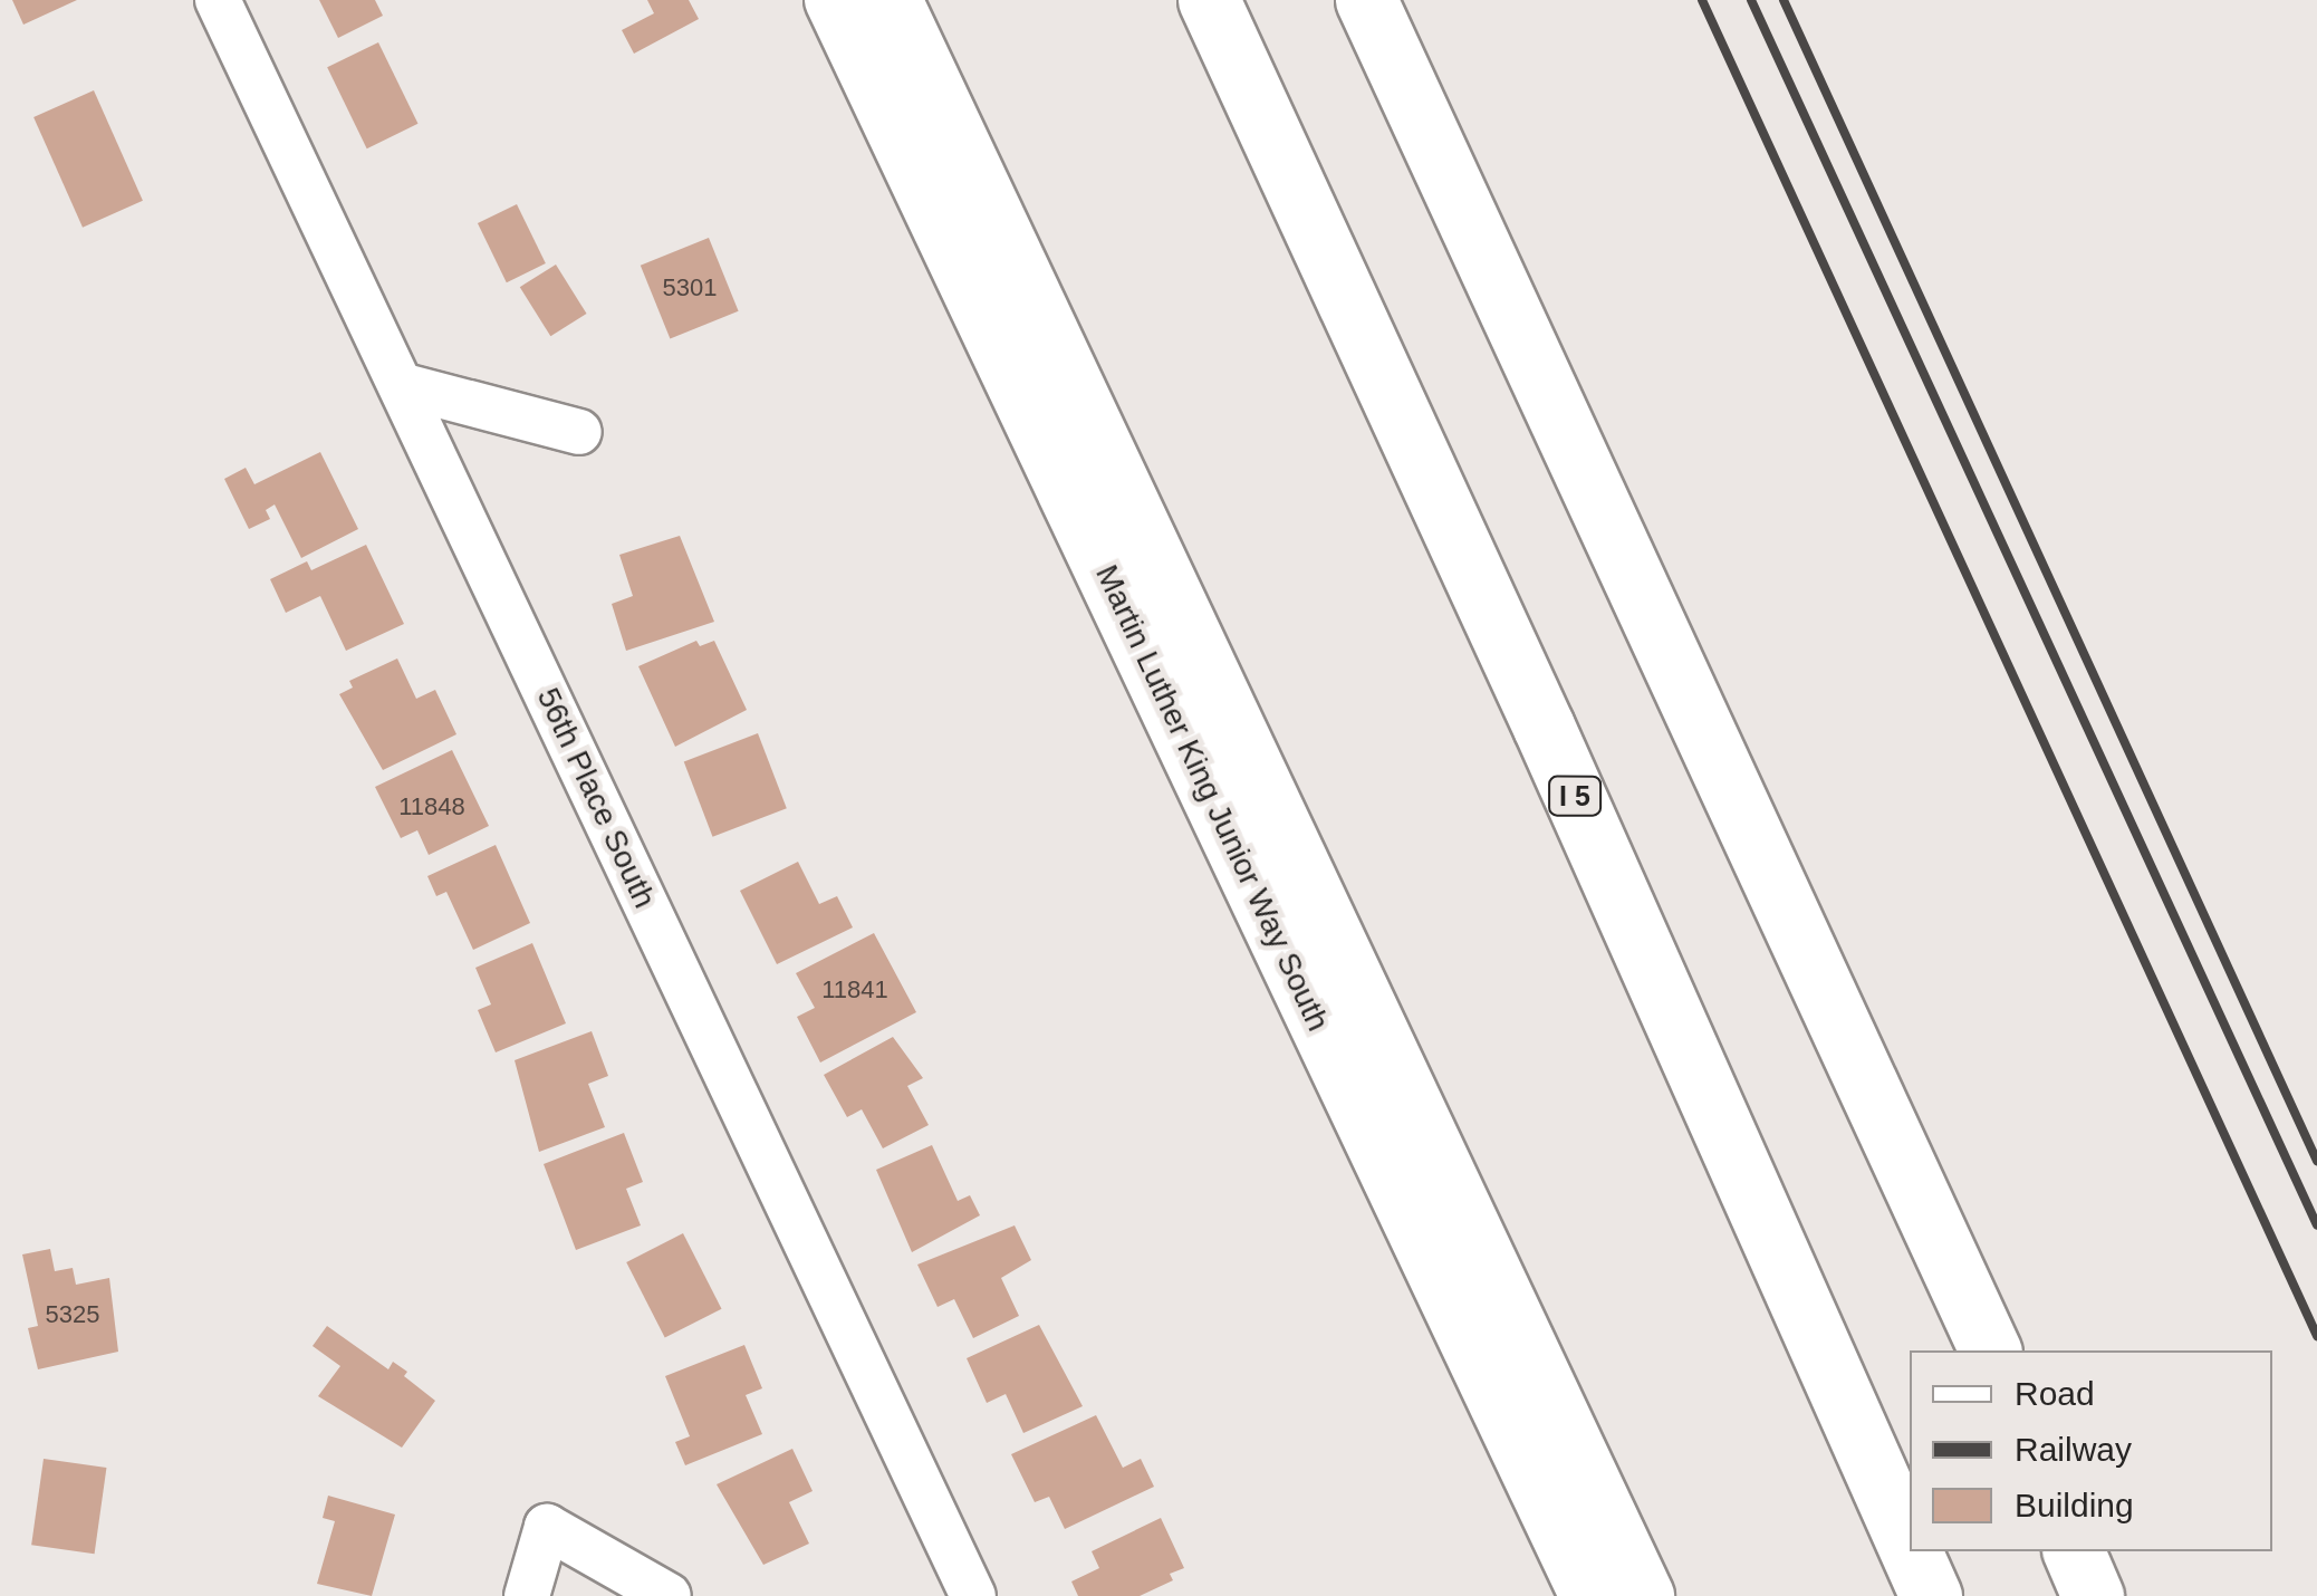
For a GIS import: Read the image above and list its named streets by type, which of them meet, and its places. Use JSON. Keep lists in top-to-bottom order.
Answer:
{
  "streets": {
    "highway": ["I 5"],
    "main road": ["Martin Luther King Junior Way South"],
    "street": ["56th Place South"]
  },
  "house_numbers": [
    "5301",
    "11848",
    "11841",
    "5325"
  ],
  "legend": ["Road", "Railway", "Building"]
}
